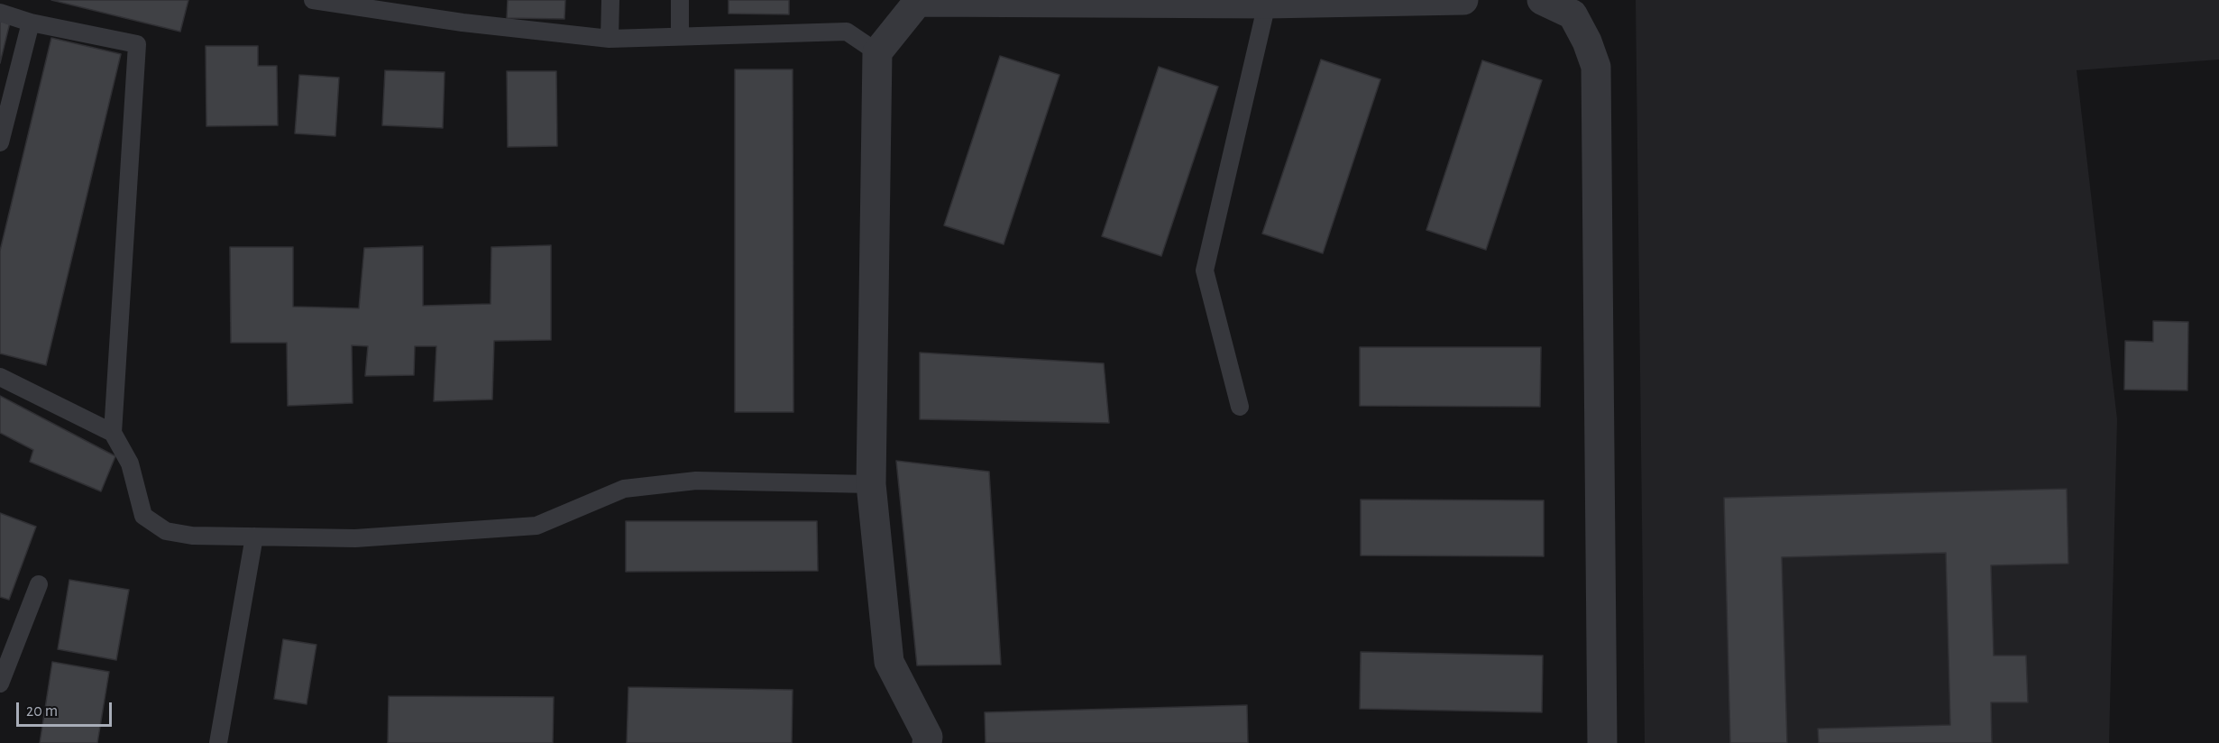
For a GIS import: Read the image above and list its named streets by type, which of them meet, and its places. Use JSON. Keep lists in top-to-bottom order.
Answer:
{
  "scale_bar": "20 m"
}
